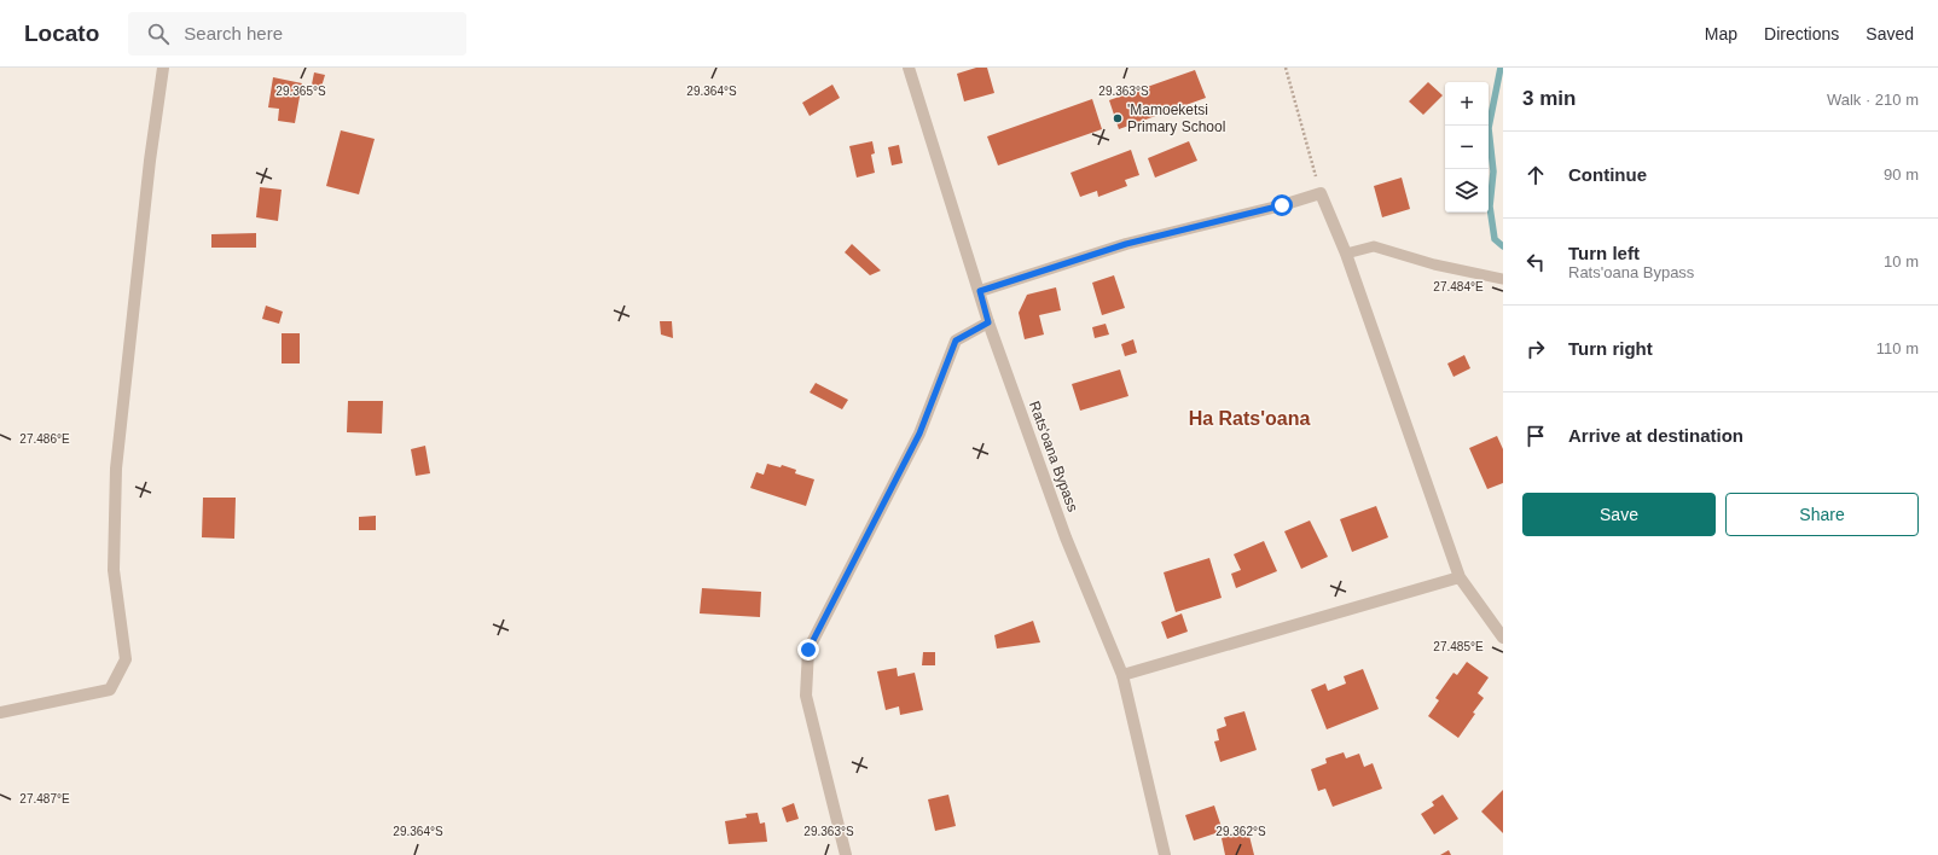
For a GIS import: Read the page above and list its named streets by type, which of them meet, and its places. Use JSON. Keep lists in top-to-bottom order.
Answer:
{
  "streets": {
    "street": ["Rats'oana Bypass"]
  },
  "districts": ["Ha Rats'oana"],
  "places": ["'Mamoeketsi Primary School"],
  "page": {
    "header": "Locato",
    "search": "Search here",
    "nav": ["Map", "Directions", "Saved"],
    "heading": ["3 min", "Walk · 210 m"],
    "map_buttons": ["+", "−"],
    "list": [
      ["Continue", "90 m"],
      ["Turn left", "Rats'oana Bypass", "10 m"],
      ["Turn right", "110 m"],
      "Arrive at destination"
    ],
    "buttons": ["Save", "Share"]
  },
  "coordinates": [
    "29.365°S",
    "29.364°S",
    "29.363°S",
    "27.484°E",
    "27.486°E",
    "27.485°E",
    "27.487°E",
    "29.362°S"
  ]
}
